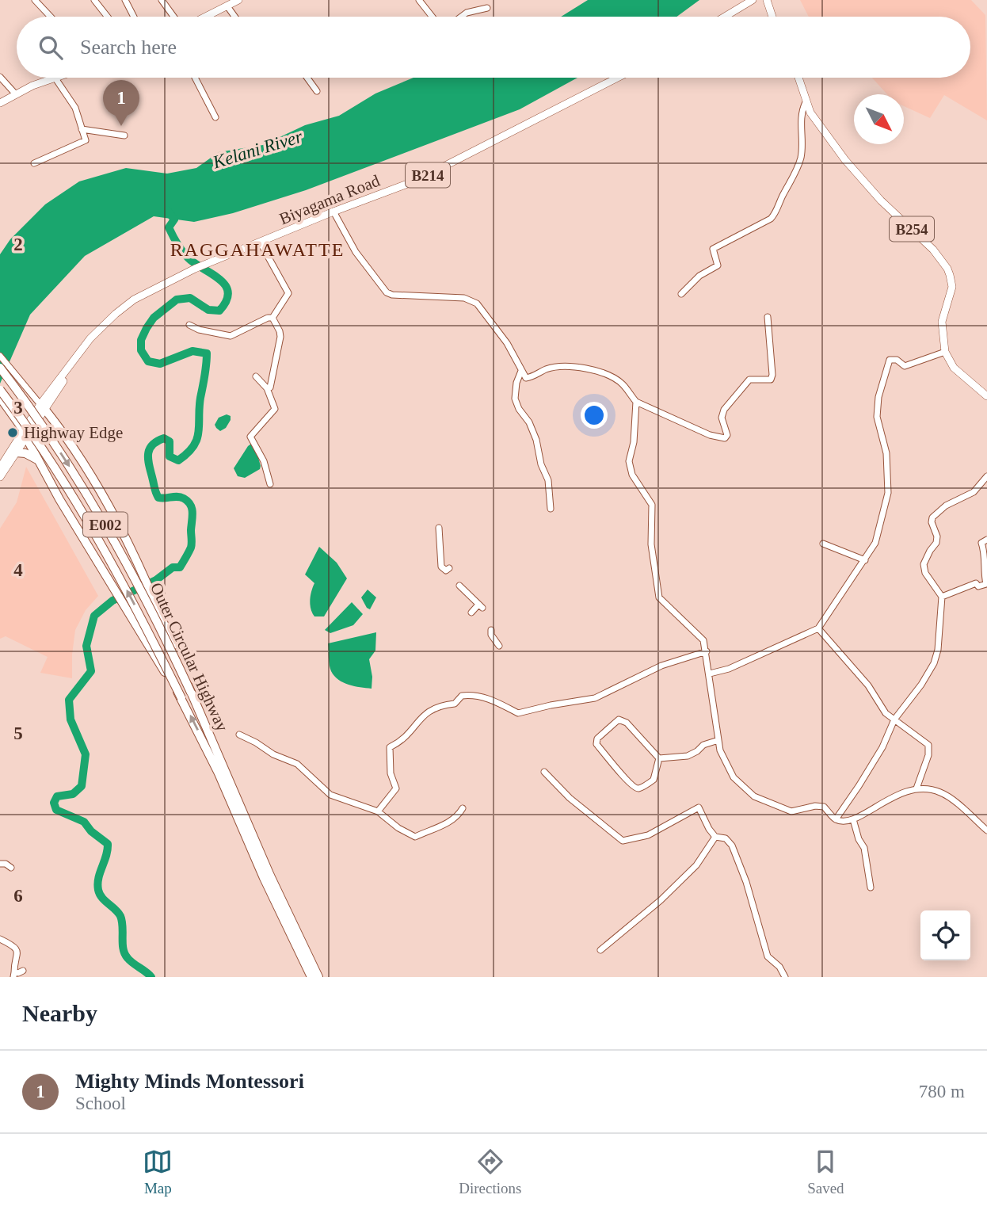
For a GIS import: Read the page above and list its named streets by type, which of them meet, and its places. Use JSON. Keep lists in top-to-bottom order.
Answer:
{
  "streets": {
    "highway": ["E002", "Outer Circular Highway"],
    "main road": ["B214", "Biyagama Road", "B254"]
  },
  "districts": ["RAGGAHAWATTE"],
  "water": ["Kelani River"],
  "places": ["Highway Edge"],
  "north": "bottom right",
  "page": {
    "search": "Search here",
    "pins": "1",
    "heading": "Nearby",
    "list": [
      {
        "mark": "1",
        "name": "Mighty Minds Montessori",
        "note": "School",
        "value": "780 m"
      }
    ],
    "nav": ["Map", "Directions", "Saved"]
  },
  "grid": {
    "rows": [
      "2",
      "3",
      "4",
      "5",
      "6"
    ]
  }
}
